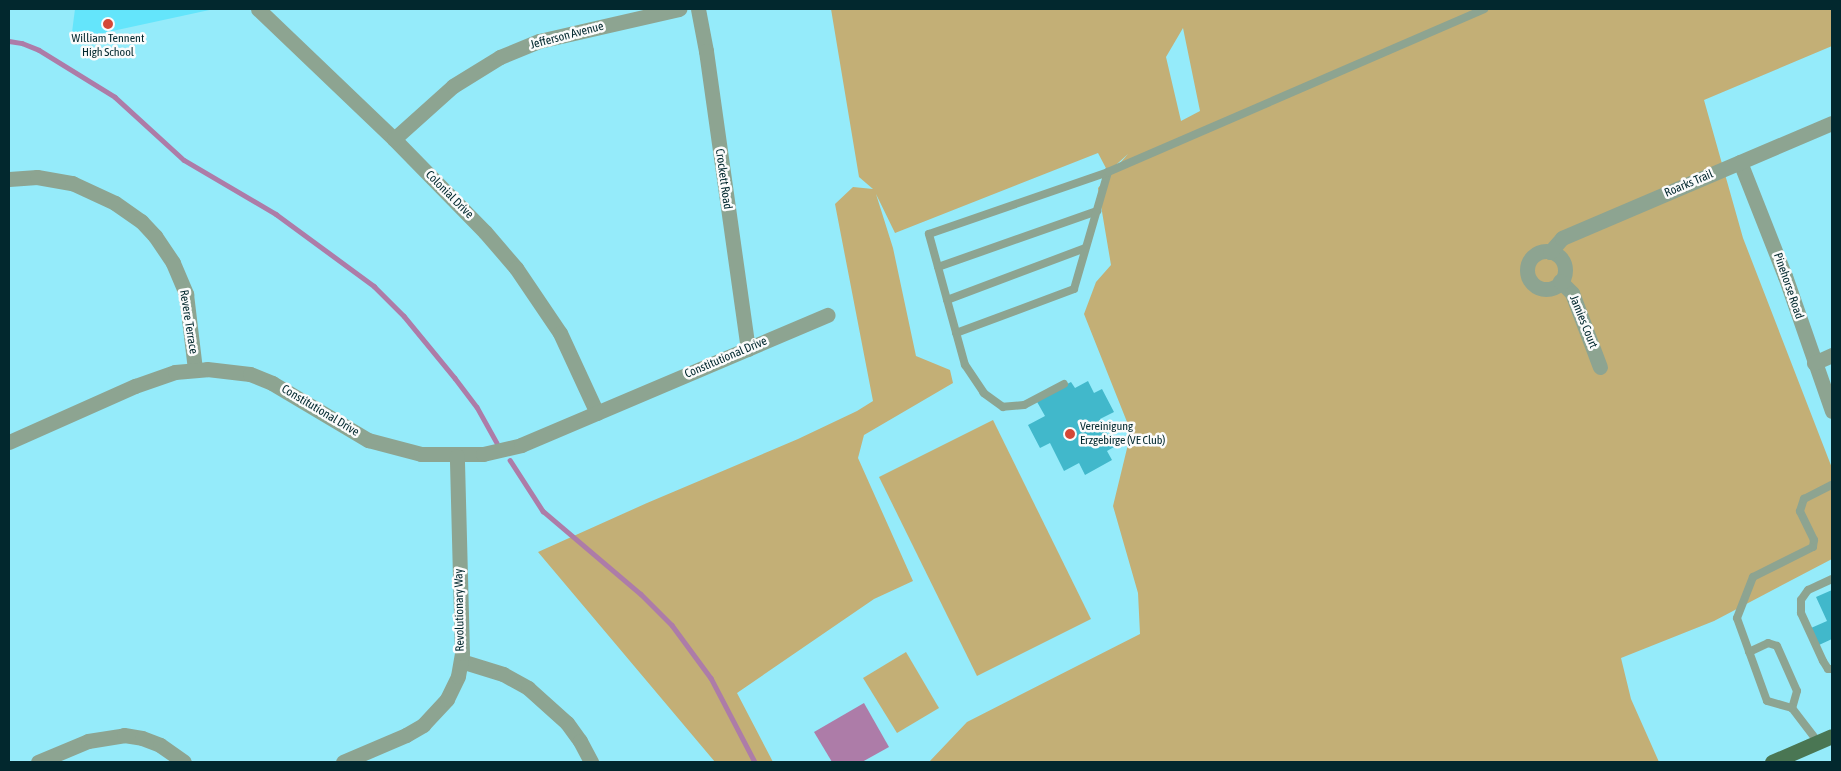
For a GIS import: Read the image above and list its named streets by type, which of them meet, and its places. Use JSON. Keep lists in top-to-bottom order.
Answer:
{
  "streets": {
    "street": [
      "Jefferson Avenue",
      "Crockett Road",
      "Roarks Trail",
      "Colonial Drive",
      "Pinehorse Road",
      "Revere Terrace",
      "Jamies Court",
      "Constitutional Drive",
      "Revolutionary Way"
    ]
  },
  "crossings": [
    ["Jefferson Avenue", "Colonial Drive"],
    ["Crockett Road", "Constitutional Drive"],
    ["Roarks Trail", "Pinehorse Road"],
    ["Roarks Trail", "Jamies Court"],
    ["Colonial Drive", "Constitutional Drive"],
    ["Revere Terrace", "Constitutional Drive"],
    ["Constitutional Drive", "Revolutionary Way"]
  ],
  "places": ["William Tennent High School", "Vereinigung Erzgebirge (VE Club)"]
}
